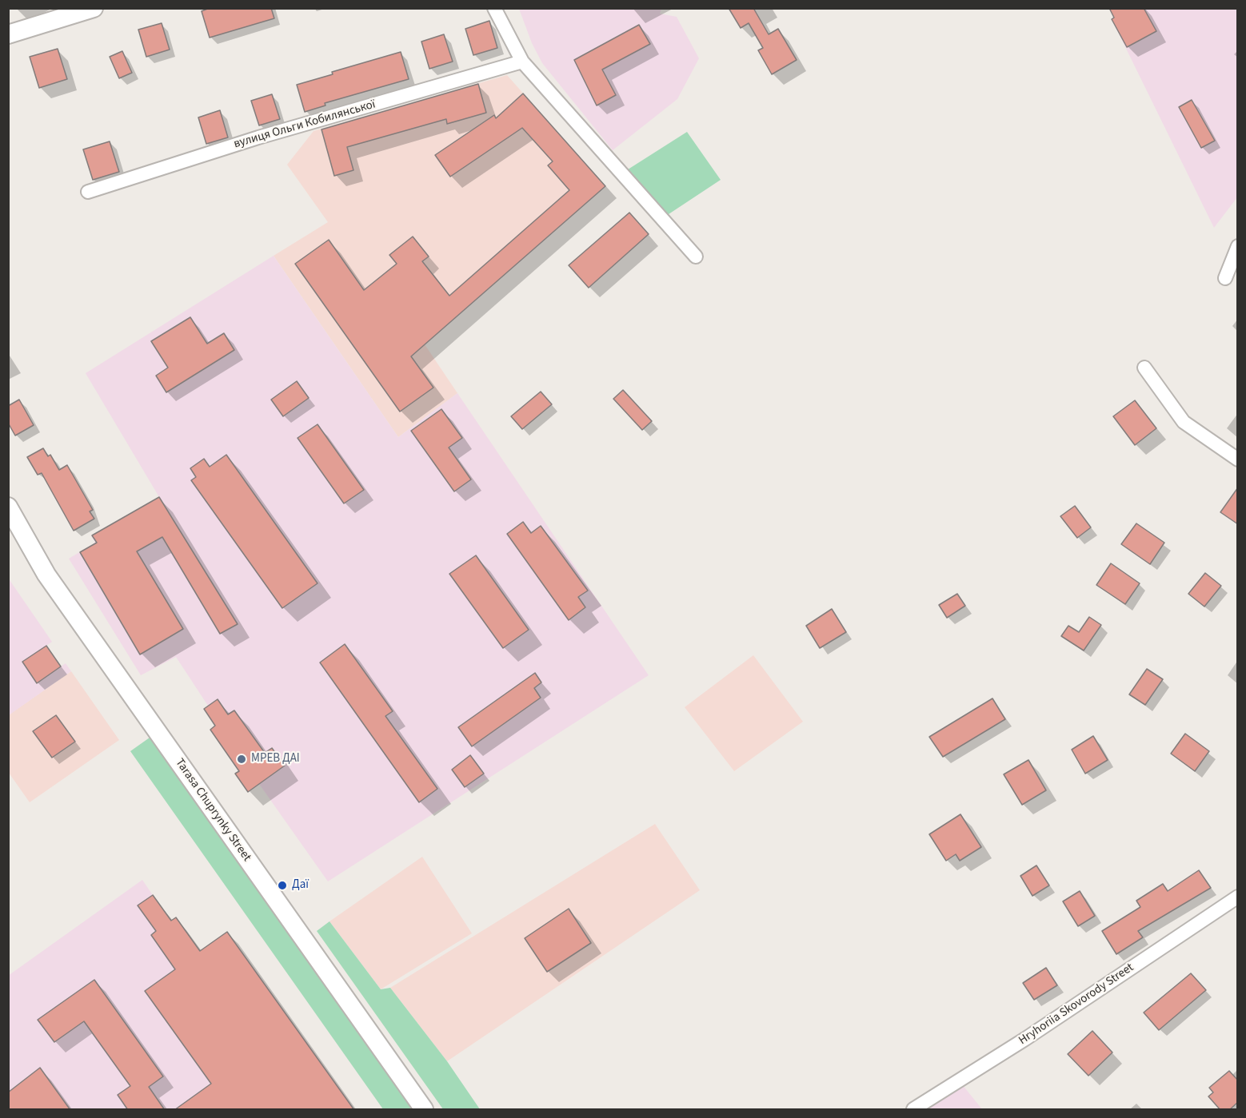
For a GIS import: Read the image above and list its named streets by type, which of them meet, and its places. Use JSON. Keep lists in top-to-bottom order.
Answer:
{
  "streets": {
    "street": ["вулиця Ольги Кобилянської", "Tarasa Chuprynky Street", "Hryhoriia Skovorody Street"]
  },
  "places": ["МРЕВ ДАІ", "Даї"]
}
